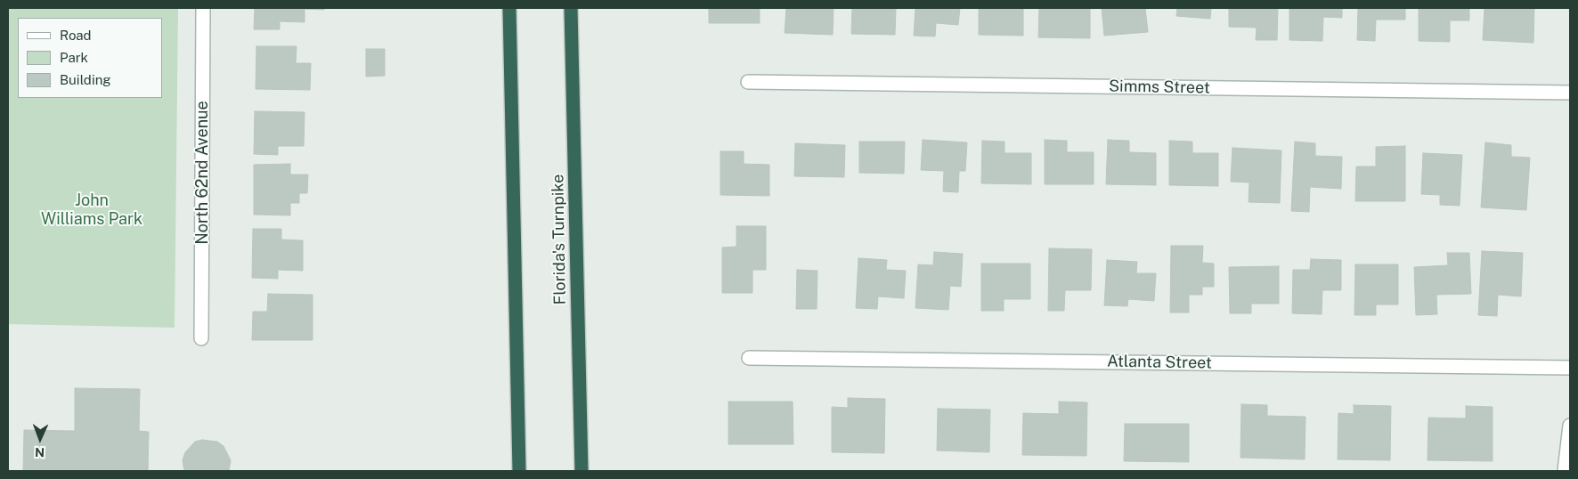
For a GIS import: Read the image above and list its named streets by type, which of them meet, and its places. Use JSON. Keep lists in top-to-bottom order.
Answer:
{
  "streets": {
    "highway": ["Florida's Turnpike"],
    "street": ["Simms Street", "North 62nd Avenue", "Atlanta Street"]
  },
  "parks": ["John Williams Park"],
  "legend": ["Road", "Park", "Building"],
  "north": "bottom"
}
